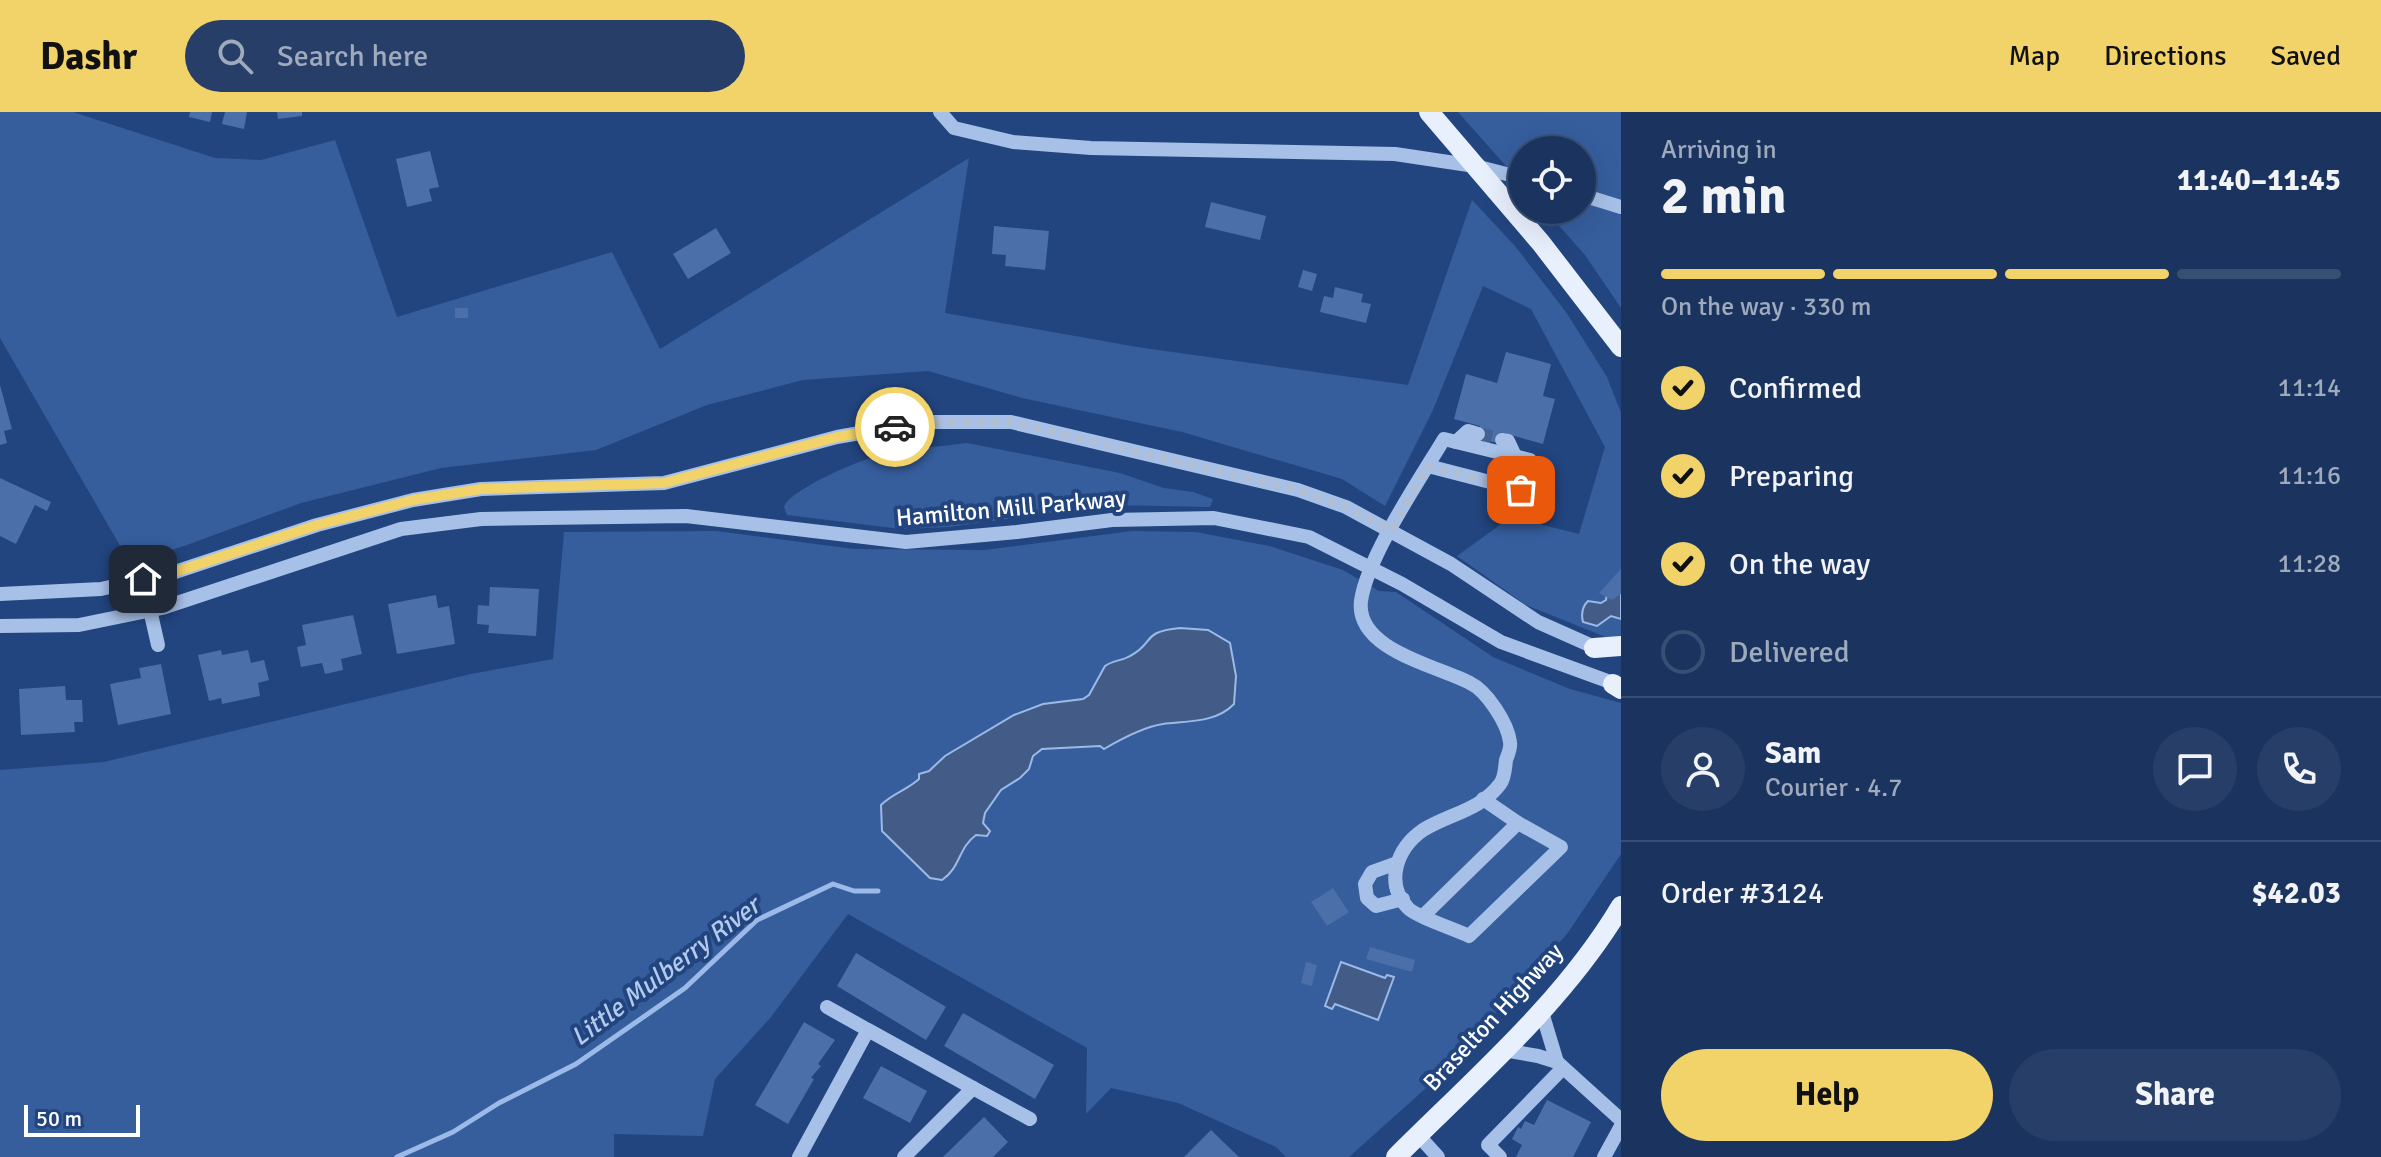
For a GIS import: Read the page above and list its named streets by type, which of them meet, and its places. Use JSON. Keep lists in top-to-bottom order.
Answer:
{
  "streets": {
    "main road": ["Braselton Highway"],
    "street": ["Hamilton Mill Parkway"]
  },
  "water": ["Little Mulberry River"],
  "scale_bar": "50 m",
  "page": {
    "header": "Dashr",
    "search": "Search here",
    "nav": ["Map", "Directions", "Saved"],
    "heading": ["2 min", "Arriving in", "11:40–11:45"],
    "panel": [
      "Sam",
      "Courier · 4.7",
      "Order #3124",
      "$42.03"
    ],
    "bar": "On the way · 330 m",
    "list": [
      ["Confirmed", "11:14"],
      ["Preparing", "11:16"],
      ["On the way", "11:28"],
      "Delivered"
    ],
    "buttons": ["Help", "Share"],
    "scale": "50 m"
  }
}
